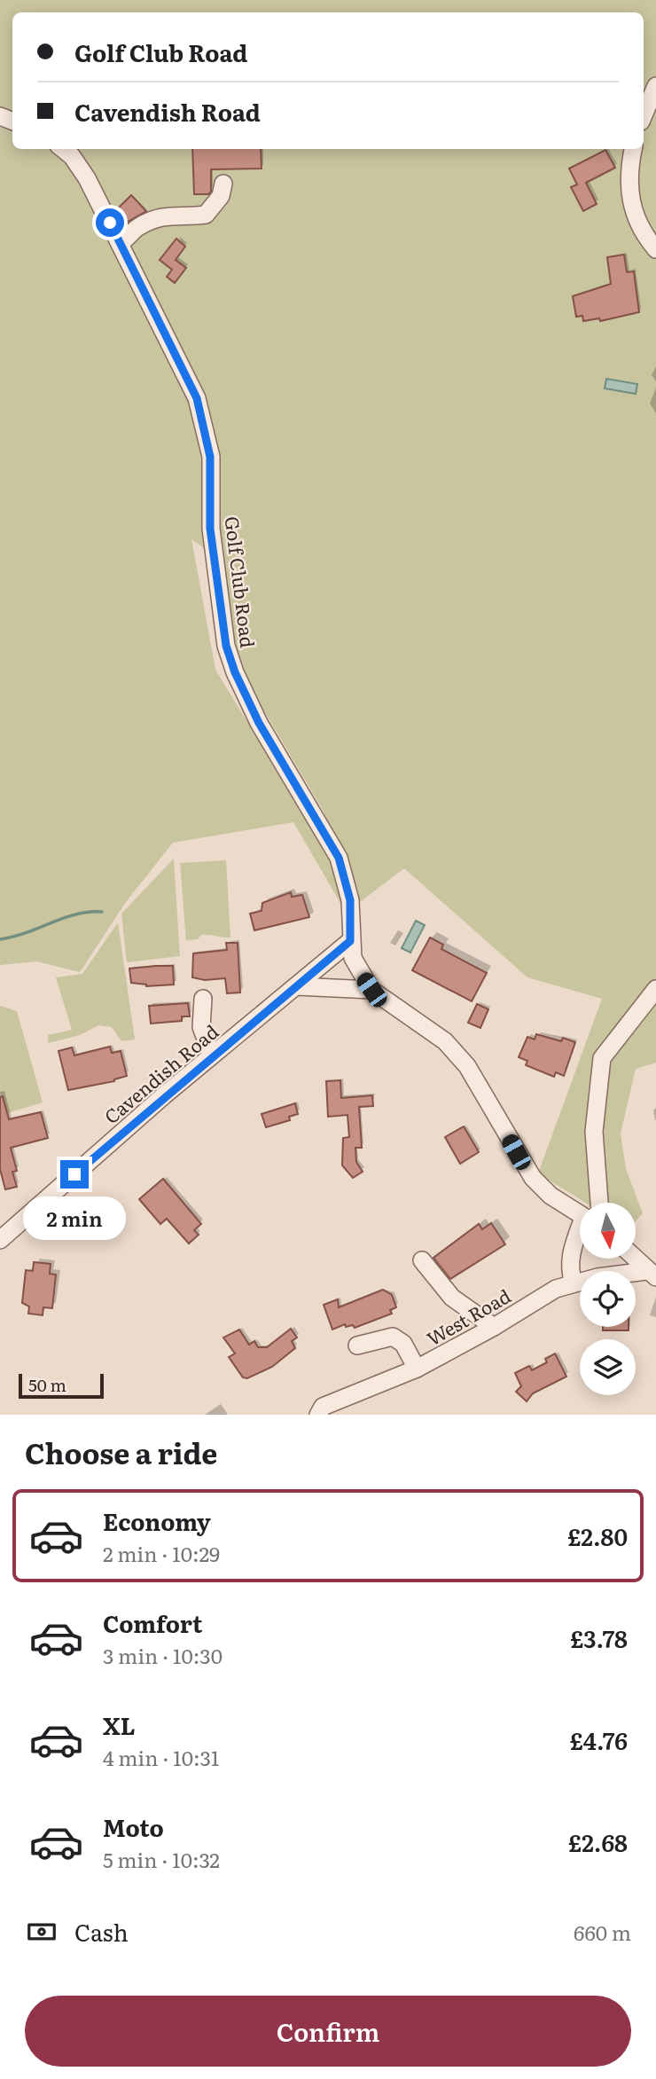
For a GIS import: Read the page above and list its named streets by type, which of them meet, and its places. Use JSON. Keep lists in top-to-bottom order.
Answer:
{
  "streets": {
    "street": ["Golf Club Road", "Cavendish Road", "West Road"]
  },
  "crossings": [
    ["Golf Club Road", "Cavendish Road"]
  ],
  "scale_bar": "50 m",
  "north": "bottom",
  "page": {
    "banner": ["Golf Club Road", "Cavendish Road"],
    "bubble": "2 min",
    "scale": "50 m",
    "heading": "Choose a ride",
    "list": [
      {
        "name": "Economy",
        "note": "2 min · 10:29",
        "value": "£2.80"
      },
      {
        "name": "Comfort",
        "note": "3 min · 10:30",
        "value": "£3.78"
      },
      {
        "name": "XL",
        "note": "4 min · 10:31",
        "value": "£4.76"
      },
      {
        "name": "Moto",
        "note": "5 min · 10:32",
        "value": "£2.68"
      }
    ],
    "pay": ["Cash", "660 m"],
    "buttons": "Confirm"
  }
}
